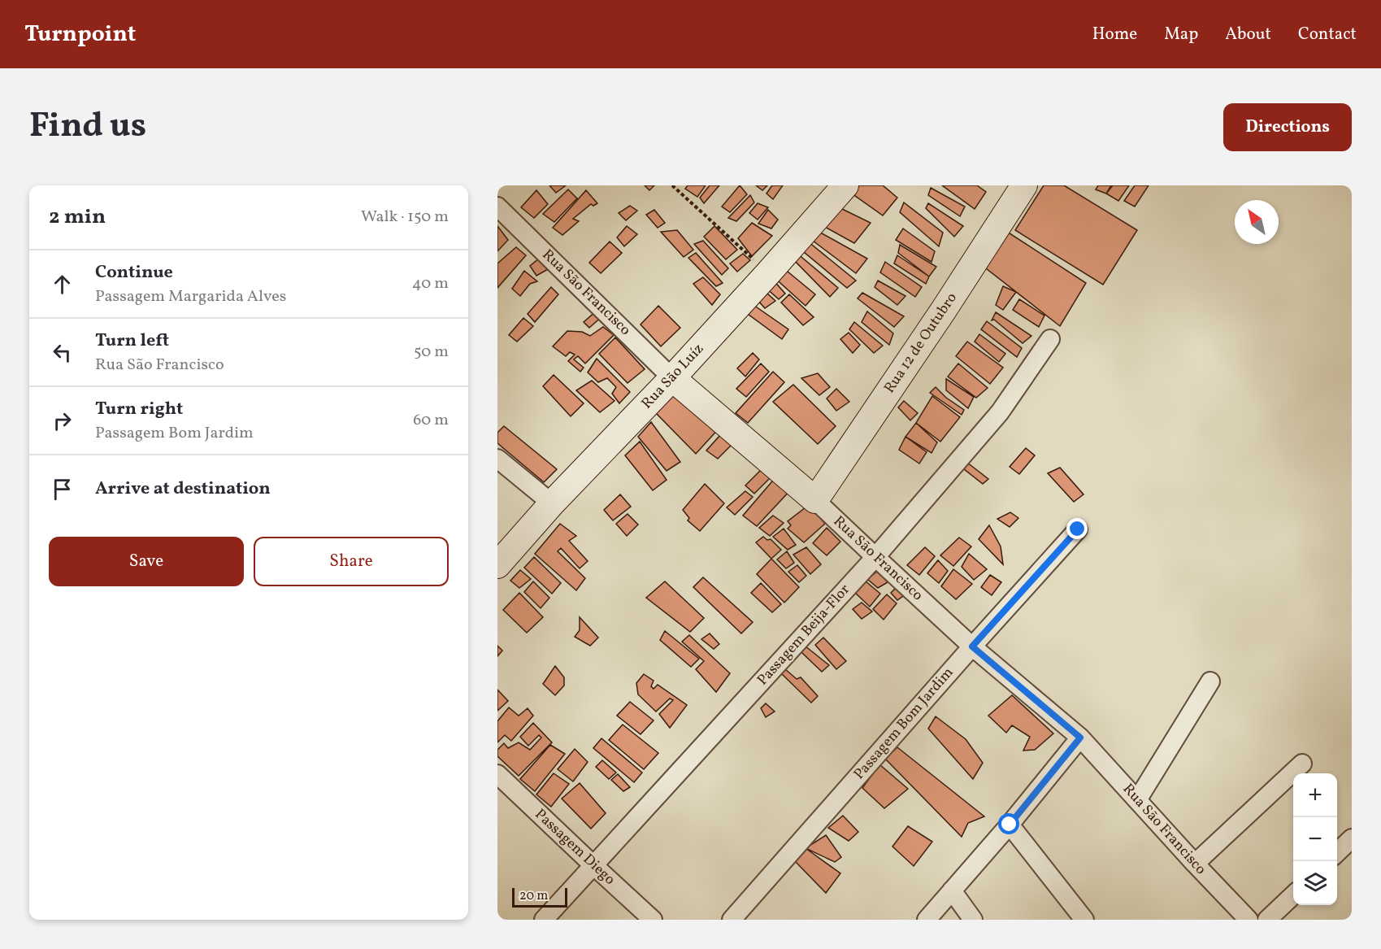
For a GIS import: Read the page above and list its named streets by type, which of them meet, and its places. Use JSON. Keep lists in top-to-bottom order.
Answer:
{
  "streets": {
    "main road": ["Rua São Francisco", "Rua 12 de Outubro", "Rua São Luíz"],
    "street": ["Passagem Beija-Flor", "Passagem Bom Jardim", "Passagem Diego"]
  },
  "crossings": [
    ["Rua São Francisco", "Rua 12 de Outubro"],
    ["Rua São Francisco", "Rua São Luíz"],
    ["Rua São Francisco", "Passagem Beija-Flor"],
    ["Rua São Francisco", "Passagem Bom Jardim"],
    ["Passagem Beija-Flor", "Passagem Diego"]
  ],
  "scale_bar": "20 m",
  "north": "top left",
  "page": {
    "header": "Turnpoint",
    "nav": [
      "Home",
      "Map",
      "About",
      "Contact"
    ],
    "title": "Find us",
    "buttons": [
      "Directions",
      ["Save", "Share"]
    ],
    "heading": ["2 min", "Walk · 150 m"],
    "list": [
      ["Continue", "Passagem Margarida Alves", "40 m"],
      ["Turn left", "Rua São Francisco", "50 m"],
      ["Turn right", "Passagem Bom Jardim", "60 m"],
      "Arrive at destination"
    ],
    "map_buttons": ["+", "−"],
    "scale": "20 m"
  }
}
